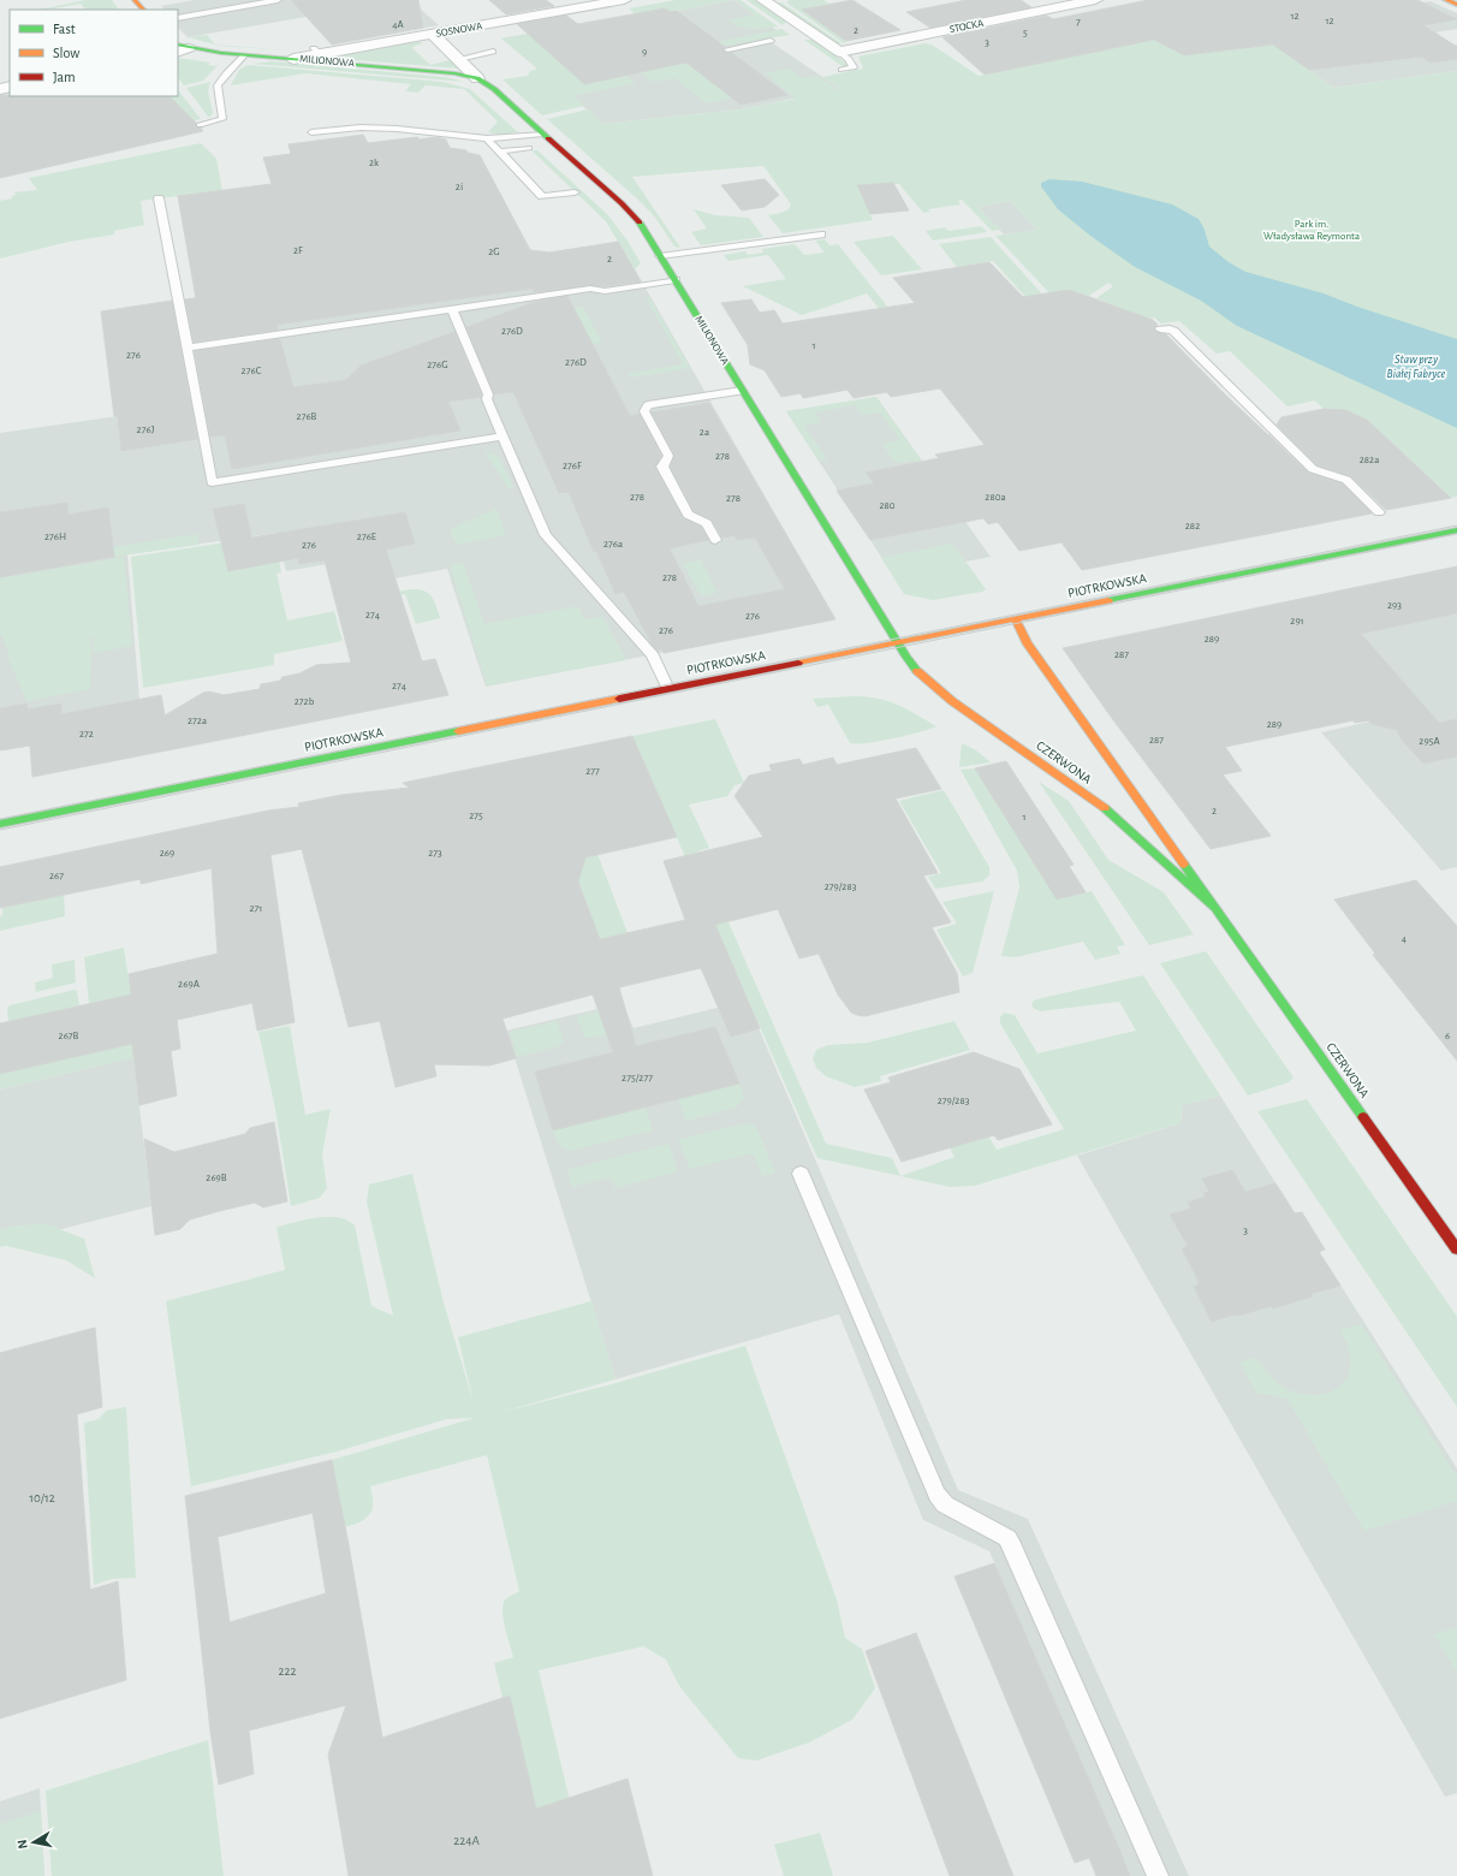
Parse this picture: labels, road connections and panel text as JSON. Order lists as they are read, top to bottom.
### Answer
{
  "streets": {
    "street": [
      "STOCKA",
      "SOSNOWA",
      "MILIONOWA",
      "PIOTRKOWSKA",
      "CZERWONA"
    ]
  },
  "crossings": [
    ["SOSNOWA", "MILIONOWA"],
    ["MILIONOWA", "PIOTRKOWSKA"],
    ["MILIONOWA", "CZERWONA"],
    ["PIOTRKOWSKA", "CZERWONA"]
  ],
  "water": ["Staw przy Białej Fabryce"],
  "parks": ["Park im. Władysława Reymonta"],
  "house_numbers": [
    "12",
    "12",
    "7",
    "4A",
    "2",
    "5",
    "3",
    "9",
    "2k",
    "2i",
    "2F",
    "2G",
    "2",
    "276D",
    "1",
    "276",
    "276D",
    "276G",
    "276C",
    "276B",
    "276J",
    "2a",
    "278",
    "282a",
    "276F",
    "278",
    "280a",
    "278",
    "280",
    "282",
    "276H",
    "276E",
    "276a",
    "276",
    "278",
    "293",
    "274",
    "276",
    "291",
    "276",
    "289",
    "287",
    "274",
    "272b",
    "272a",
    "289",
    "272",
    "287",
    "295A",
    "277",
    "2",
    "275",
    "1",
    "269",
    "273",
    "267",
    "279/283",
    "271",
    "4",
    "269A",
    "267B",
    "6",
    "275/277",
    "279/283",
    "269B",
    "3",
    "10/12",
    "222",
    "224A"
  ],
  "legend": ["Fast", "Slow", "Jam"],
  "north": "left"
}
